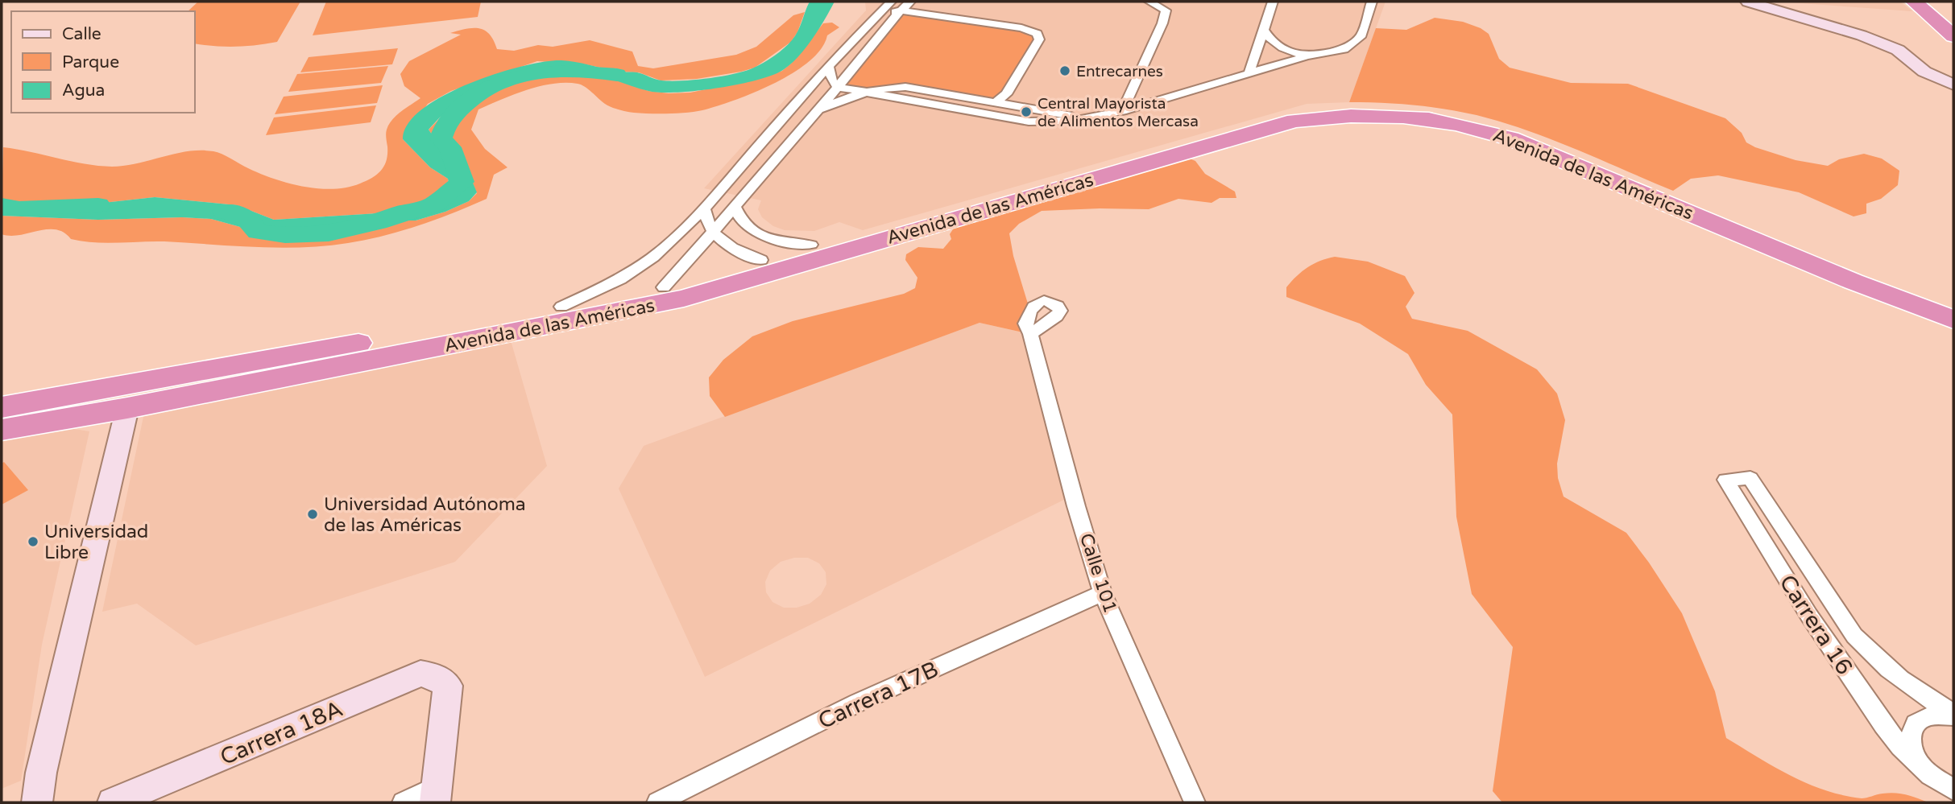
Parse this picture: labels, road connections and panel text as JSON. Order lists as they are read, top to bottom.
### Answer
{
  "streets": {
    "highway": ["Avenida de las Américas"],
    "street": [
      "Calle 101",
      "Carrera 16",
      "Carrera 17B",
      "Carrera 18A"
    ]
  },
  "crossings": [
    ["Calle 101", "Carrera 17B"]
  ],
  "places": [
    "Entrecarnes",
    "Central Mayorista de Alimentos Mercasa",
    "Universidad Autónoma de las Américas",
    "Universidad Libre"
  ],
  "legend": ["Calle", "Parque", "Agua"]
}
